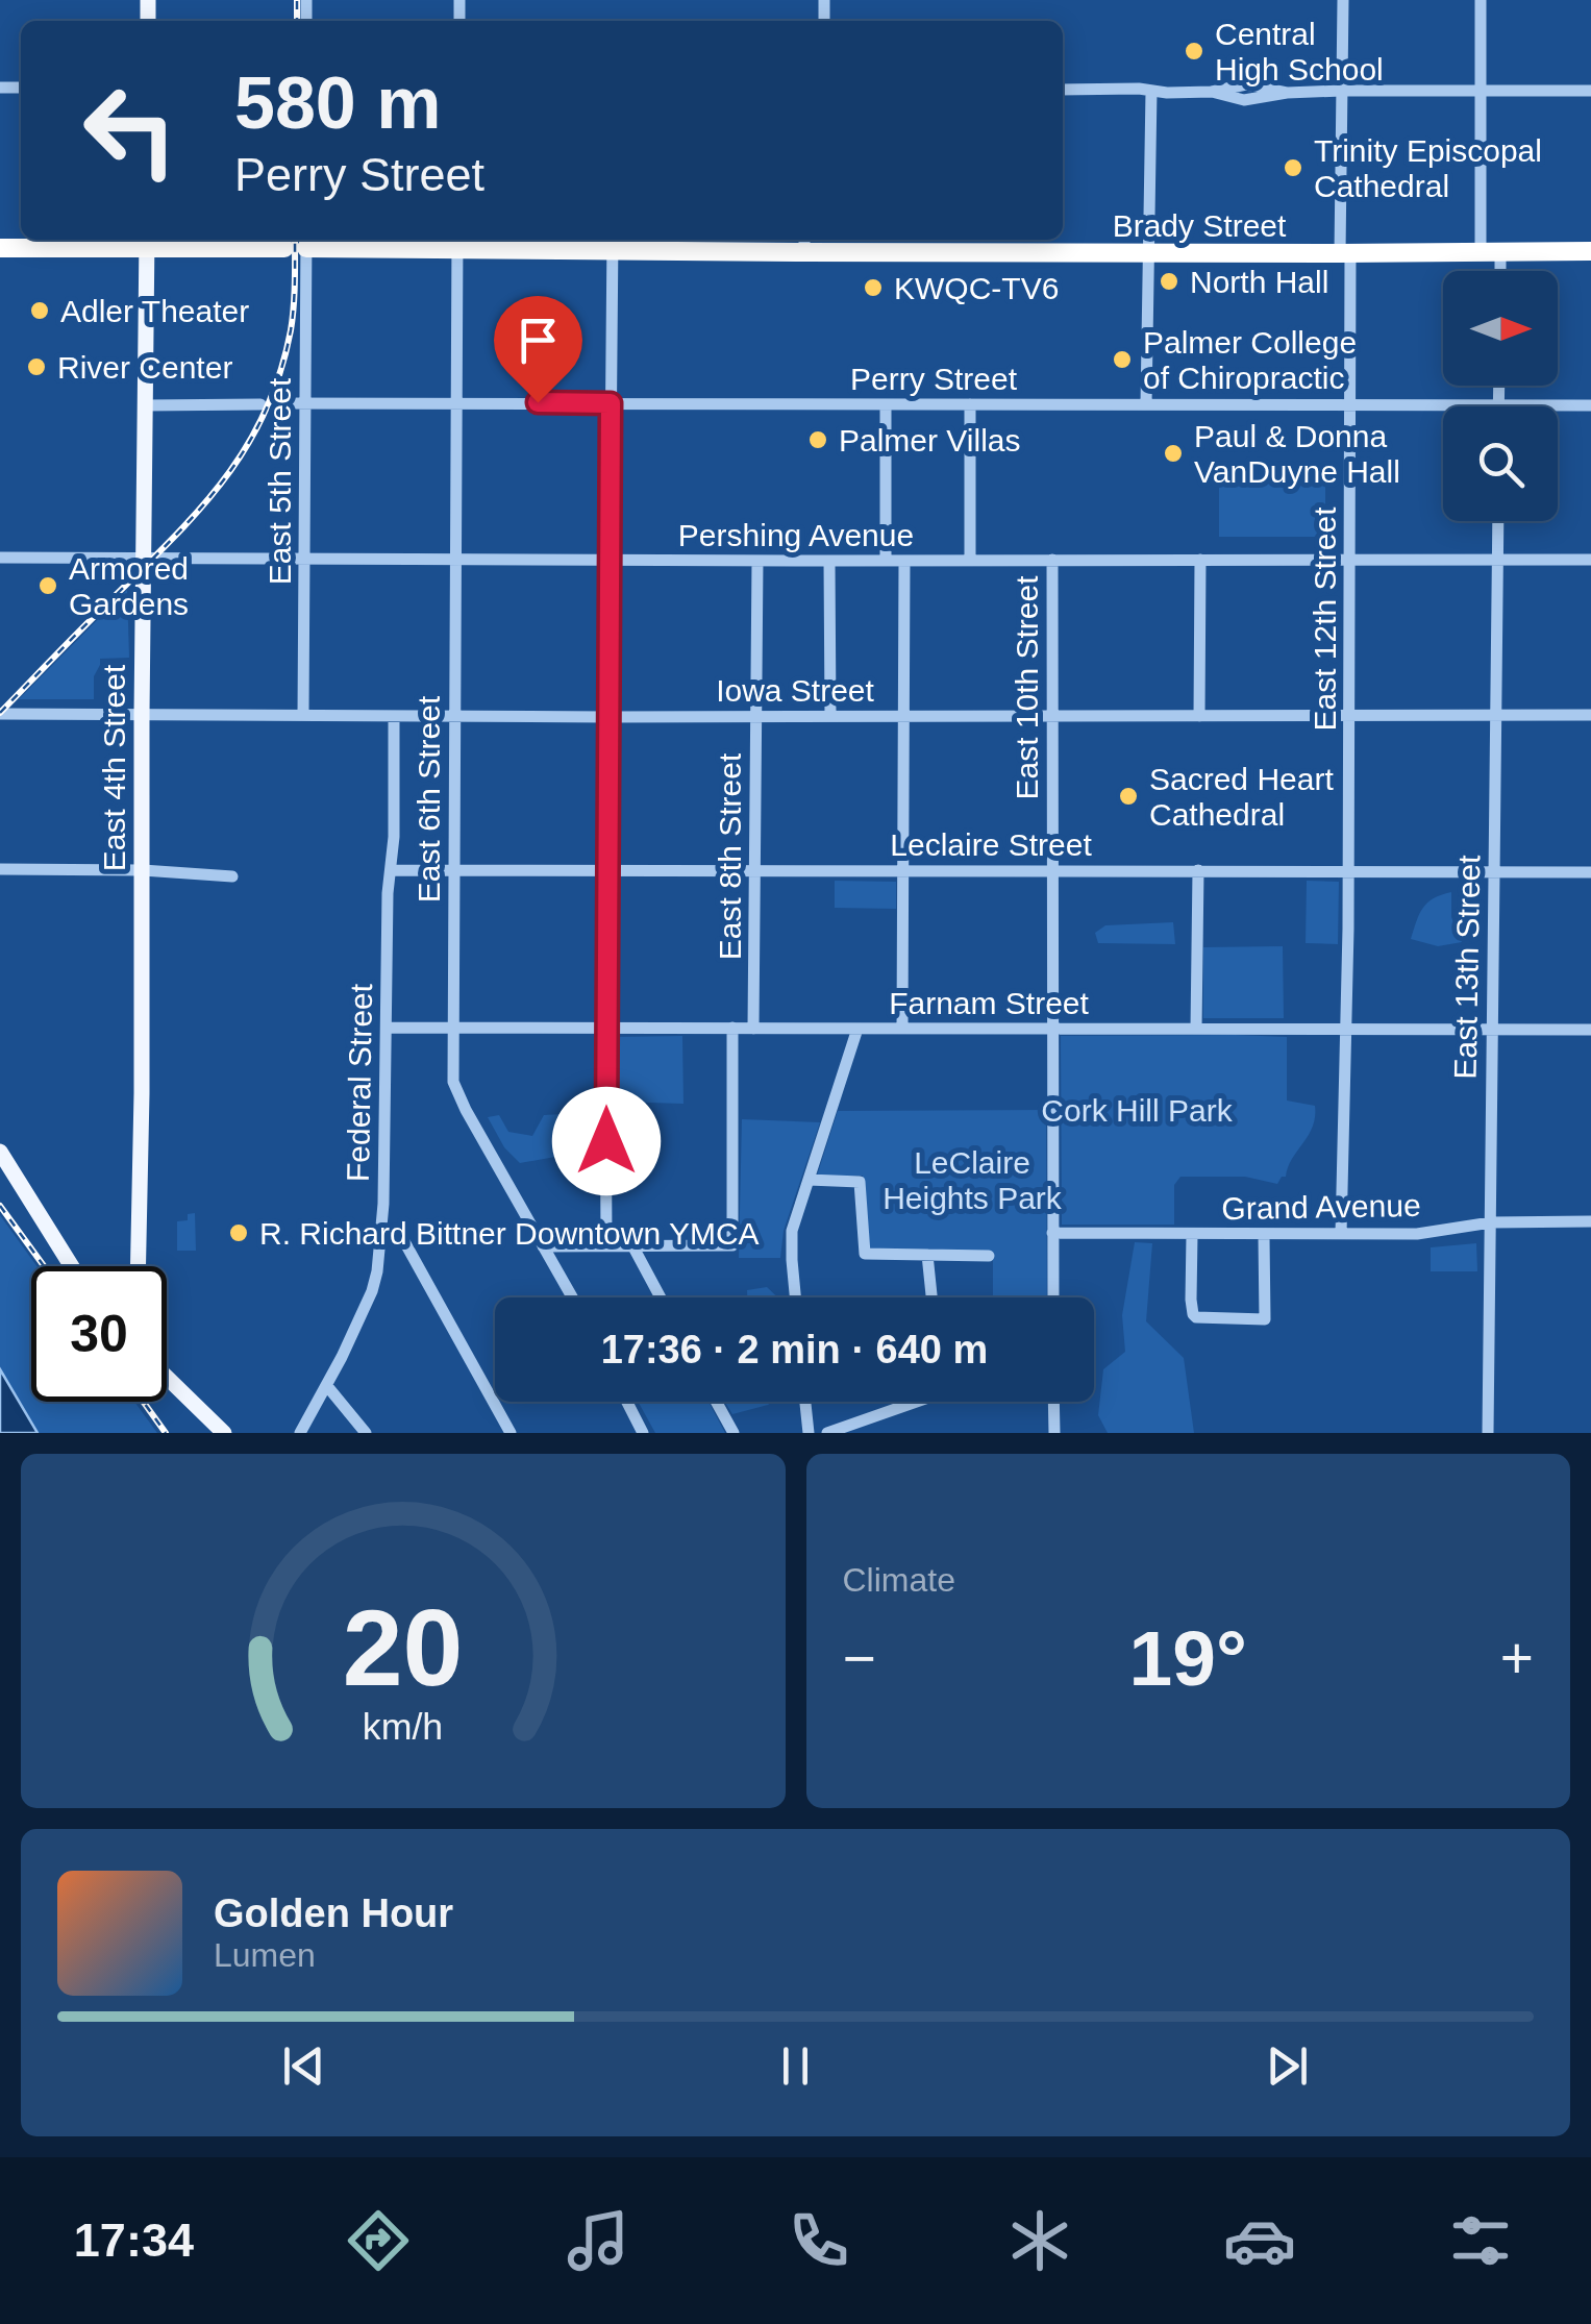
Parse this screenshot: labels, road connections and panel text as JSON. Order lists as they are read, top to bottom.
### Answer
{
  "streets": {
    "highway": ["Brady Street"],
    "main road": ["East 4th Street"],
    "street": [
      "Perry Street",
      "East 5th Street",
      "Pershing Avenue",
      "East 12th Street",
      "East 10th Street",
      "Iowa Street",
      "East 6th Street",
      "Leclaire Street",
      "East 8th Street",
      "East 13th Street",
      "Farnam Street",
      "Federal Street",
      "Grand Avenue"
    ]
  },
  "crossings": [
    ["Brady Street", "East 5th Street"],
    ["Brady Street", "East 12th Street"],
    ["Brady Street", "East 6th Street"],
    ["Perry Street", "East 5th Street"],
    ["Perry Street", "East 12th Street"],
    ["Perry Street", "East 10th Street"],
    ["Perry Street", "East 6th Street"],
    ["East 5th Street", "Pershing Avenue"],
    ["East 5th Street", "Iowa Street"],
    ["Pershing Avenue", "East 12th Street"],
    ["Pershing Avenue", "East 10th Street"],
    ["Pershing Avenue", "East 4th Street"],
    ["Pershing Avenue", "East 6th Street"],
    ["Pershing Avenue", "East 8th Street"],
    ["Pershing Avenue", "East 13th Street"],
    ["East 12th Street", "Iowa Street"],
    ["East 12th Street", "Leclaire Street"],
    ["East 12th Street", "Farnam Street"],
    ["East 12th Street", "Grand Avenue"],
    ["East 10th Street", "Iowa Street"],
    ["East 10th Street", "Leclaire Street"],
    ["East 10th Street", "Farnam Street"],
    ["East 10th Street", "Grand Avenue"],
    ["Iowa Street", "East 4th Street"],
    ["Iowa Street", "East 6th Street"],
    ["Iowa Street", "East 8th Street"],
    ["Iowa Street", "East 13th Street"],
    ["Iowa Street", "Federal Street"],
    ["East 6th Street", "Leclaire Street"],
    ["East 6th Street", "Farnam Street"],
    ["Leclaire Street", "East 8th Street"],
    ["Leclaire Street", "East 13th Street"],
    ["Leclaire Street", "Federal Street"],
    ["East 8th Street", "Farnam Street"],
    ["East 13th Street", "Farnam Street"],
    ["East 13th Street", "Grand Avenue"],
    ["Farnam Street", "Federal Street"]
  ],
  "parks": ["Cork Hill Park", "LeClaire Heights Park"],
  "places": [
    "Central High School",
    "Trinity Episcopal Cathedral",
    "North Hall",
    "KWQC-TV6",
    "Adler Theater",
    "Palmer College of Chiropractic",
    "River Center",
    "Palmer Villas",
    "Paul & Donna VanDuyne Hall",
    "Armored Gardens",
    "Sacred Heart Cathedral",
    "R. Richard Bittner Downtown YMCA"
  ],
  "north": "right",
  "page": {
    "turn": ["580 m", "Perry Street"],
    "limit": "30",
    "trip": "17:36 · 2 min · 640 m",
    "tile": "Climate",
    "heat": ["−", "19°", "+"],
    "song": ["Golden Hour", "Lumen"],
    "tabs": "17:34",
    "gauge": ["20", "km/h"]
  }
}
